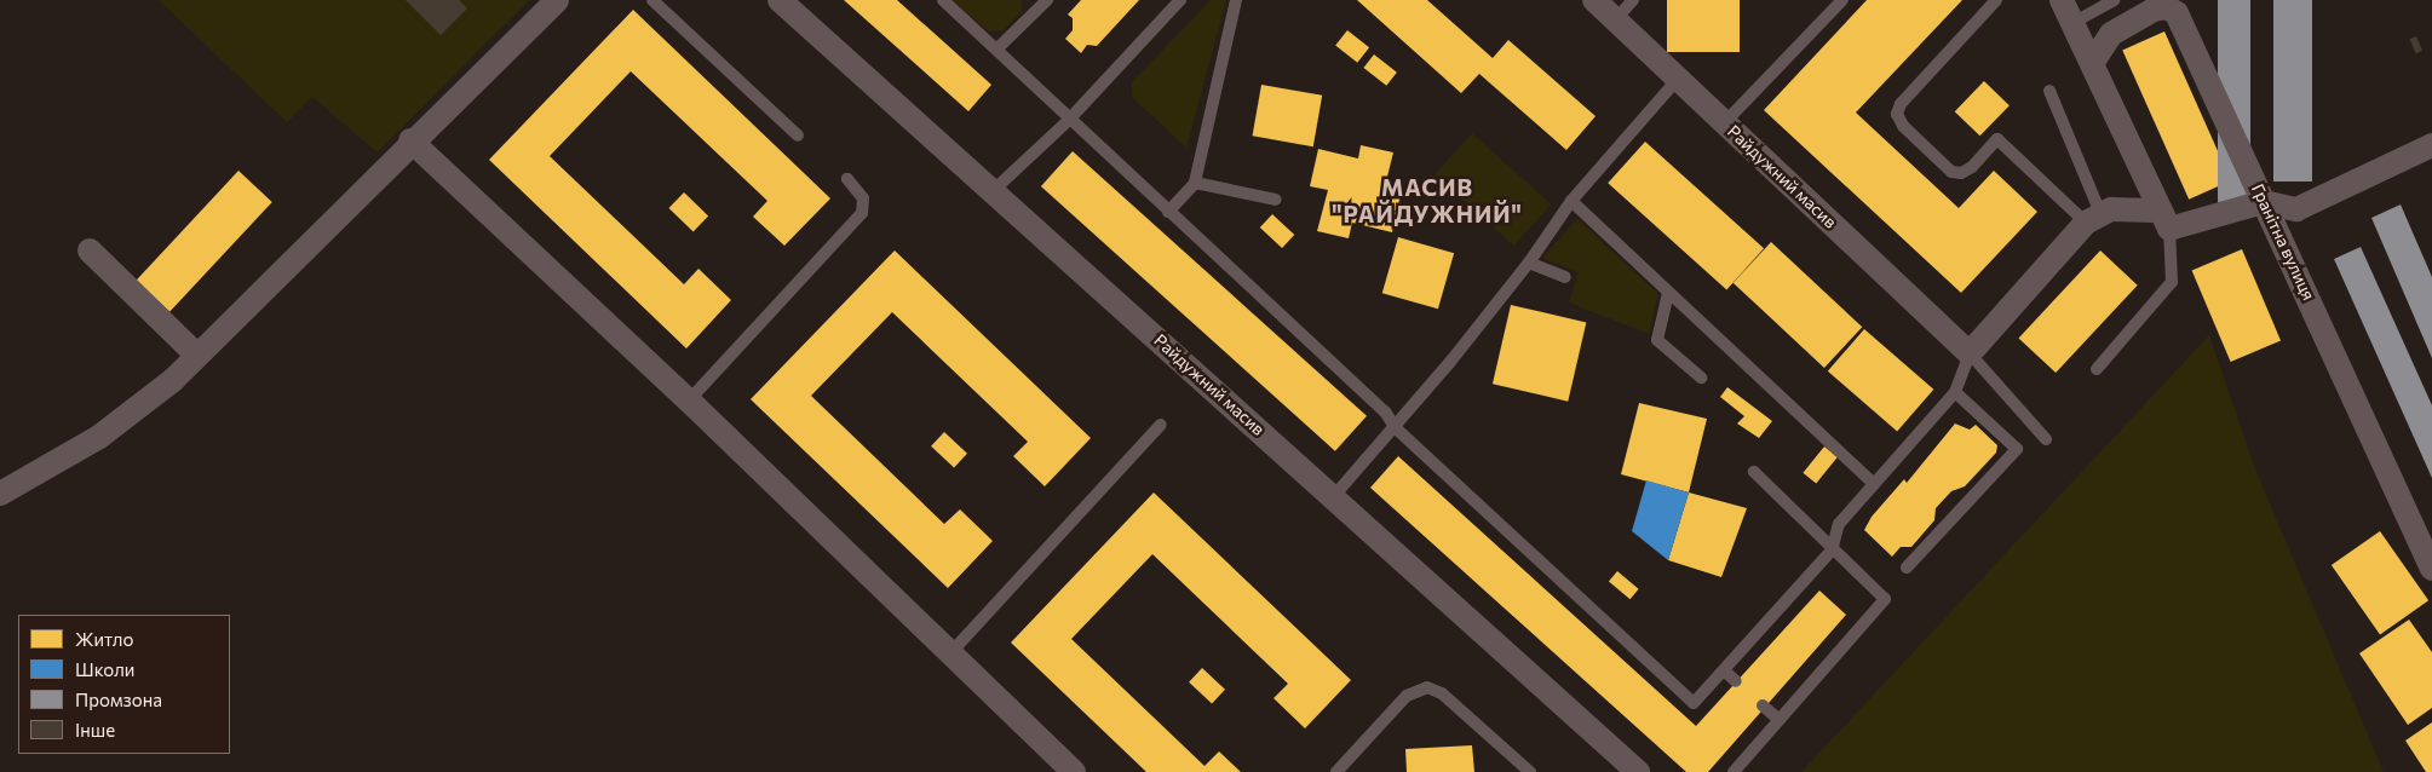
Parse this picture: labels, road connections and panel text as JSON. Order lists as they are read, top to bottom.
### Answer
{
  "streets": {
    "street": ["Райдужний масив", "Гранітна вулиця"]
  },
  "districts": ["МАСИВ \"РАЙДУЖНИЙ\""],
  "legend": [
    "Житло",
    "Школи",
    "Промзона",
    "Інше"
  ]
}
